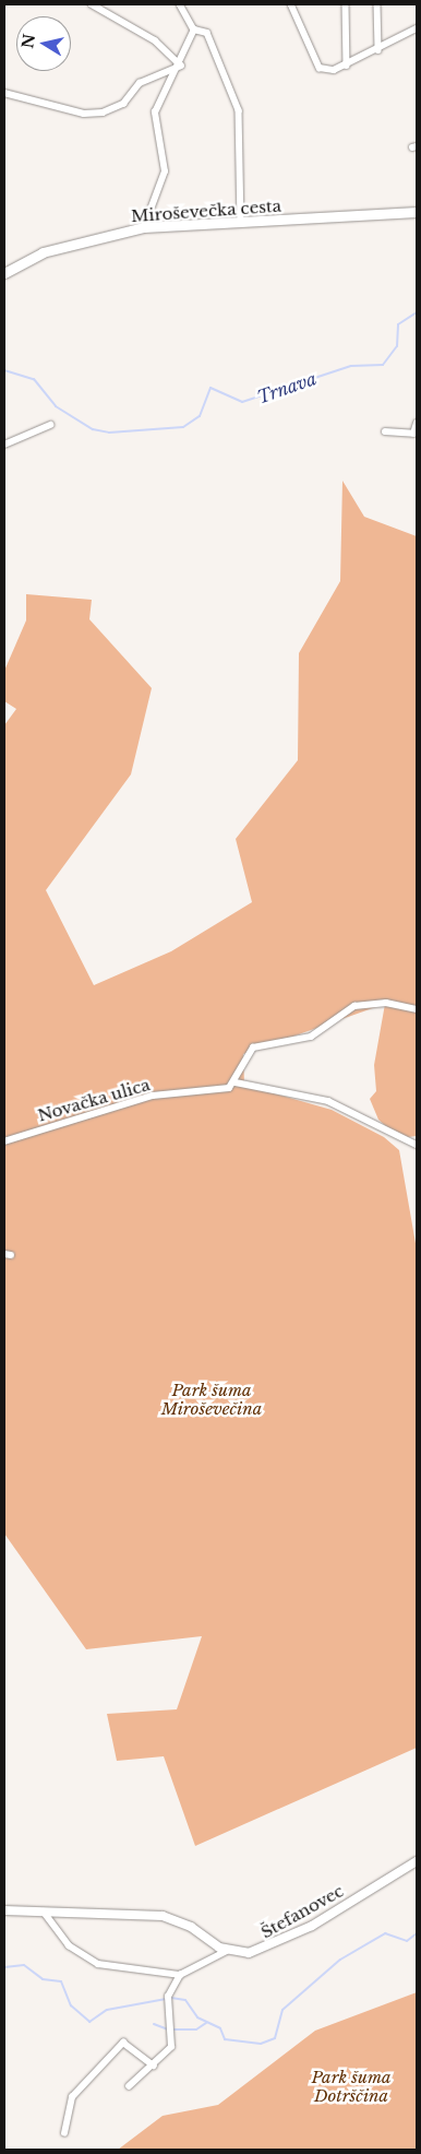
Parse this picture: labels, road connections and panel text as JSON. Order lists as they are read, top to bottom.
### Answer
{
  "streets": {
    "main road": ["Miroševečka cesta"],
    "street": ["Novačka ulica", "Štefanovec"]
  },
  "water": ["Trnava"],
  "parks": ["Park šuma Miroševečina", "Park šuma Dotrščina"],
  "north": "left"
}
